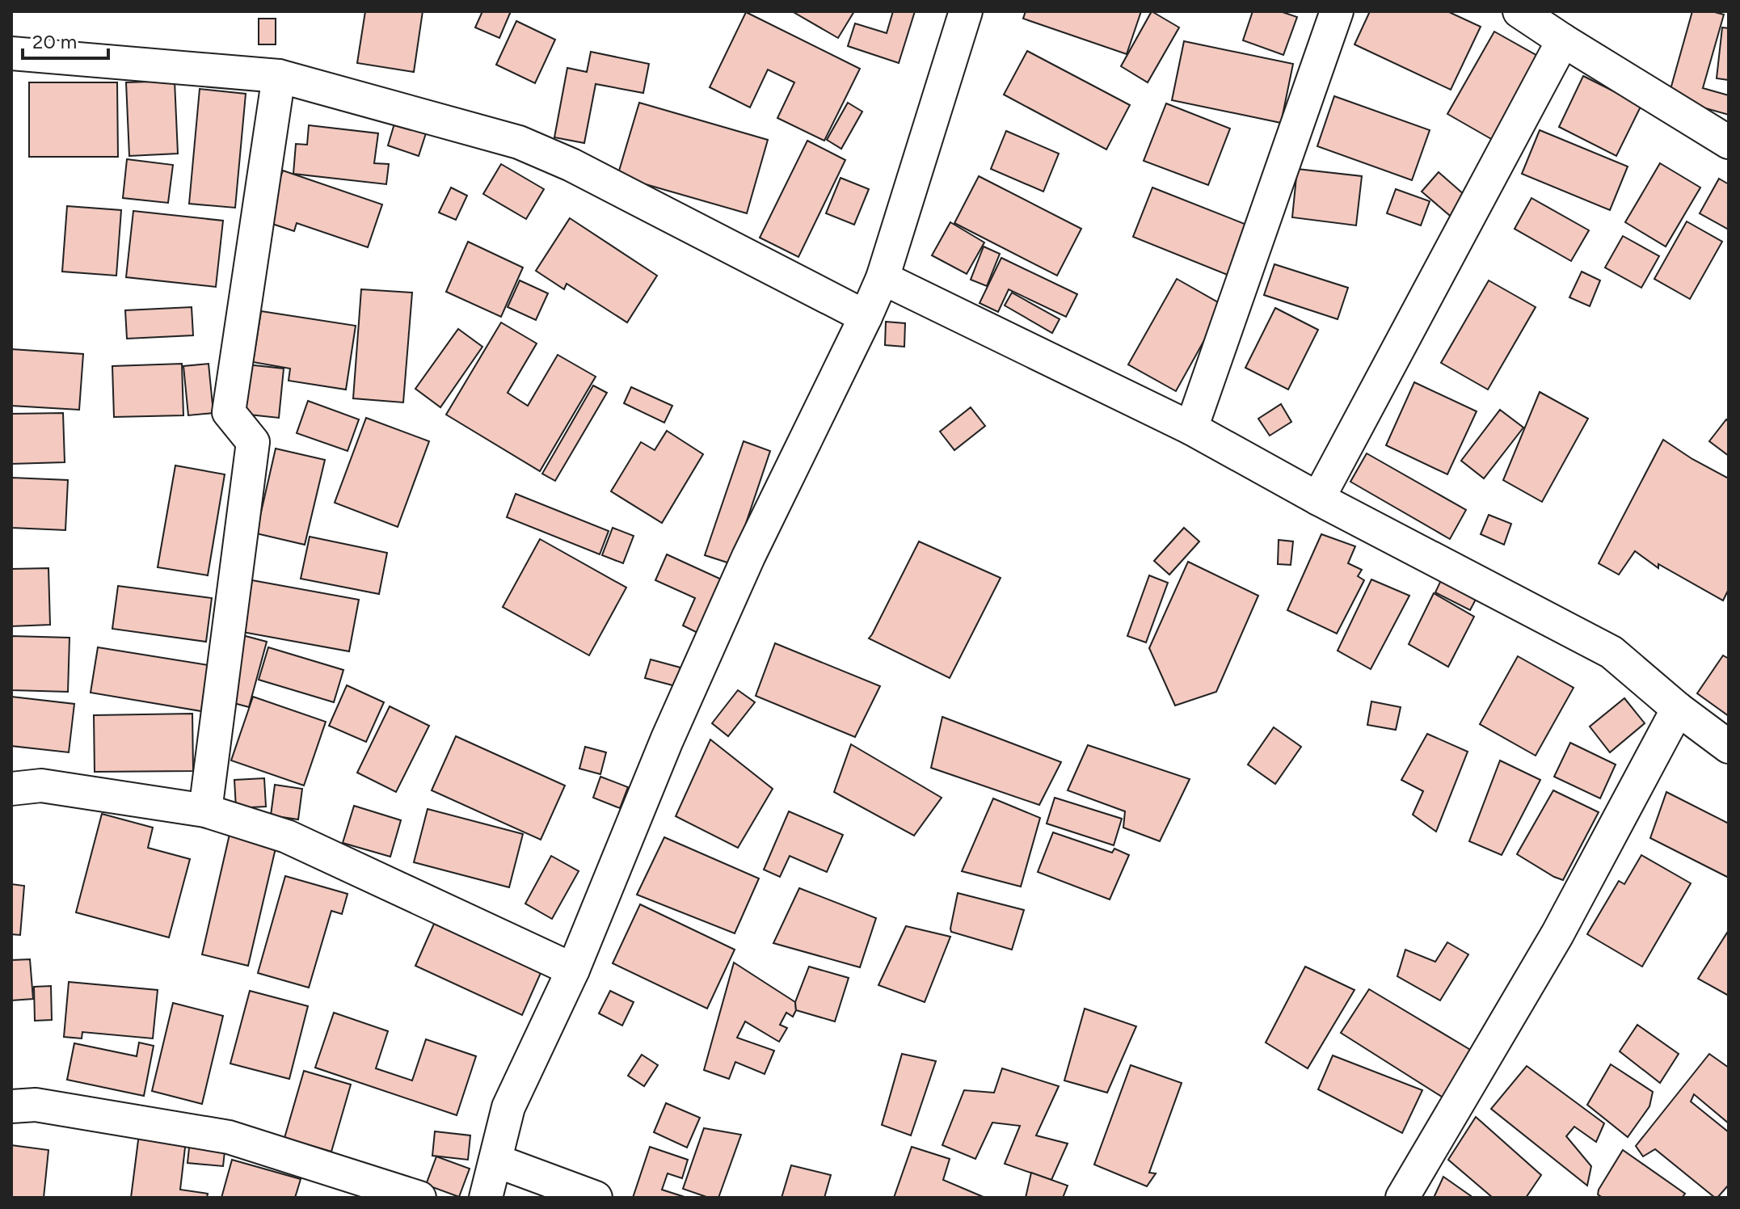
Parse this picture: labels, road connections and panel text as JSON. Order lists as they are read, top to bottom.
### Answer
{
  "scale_bar": "20 m"
}
